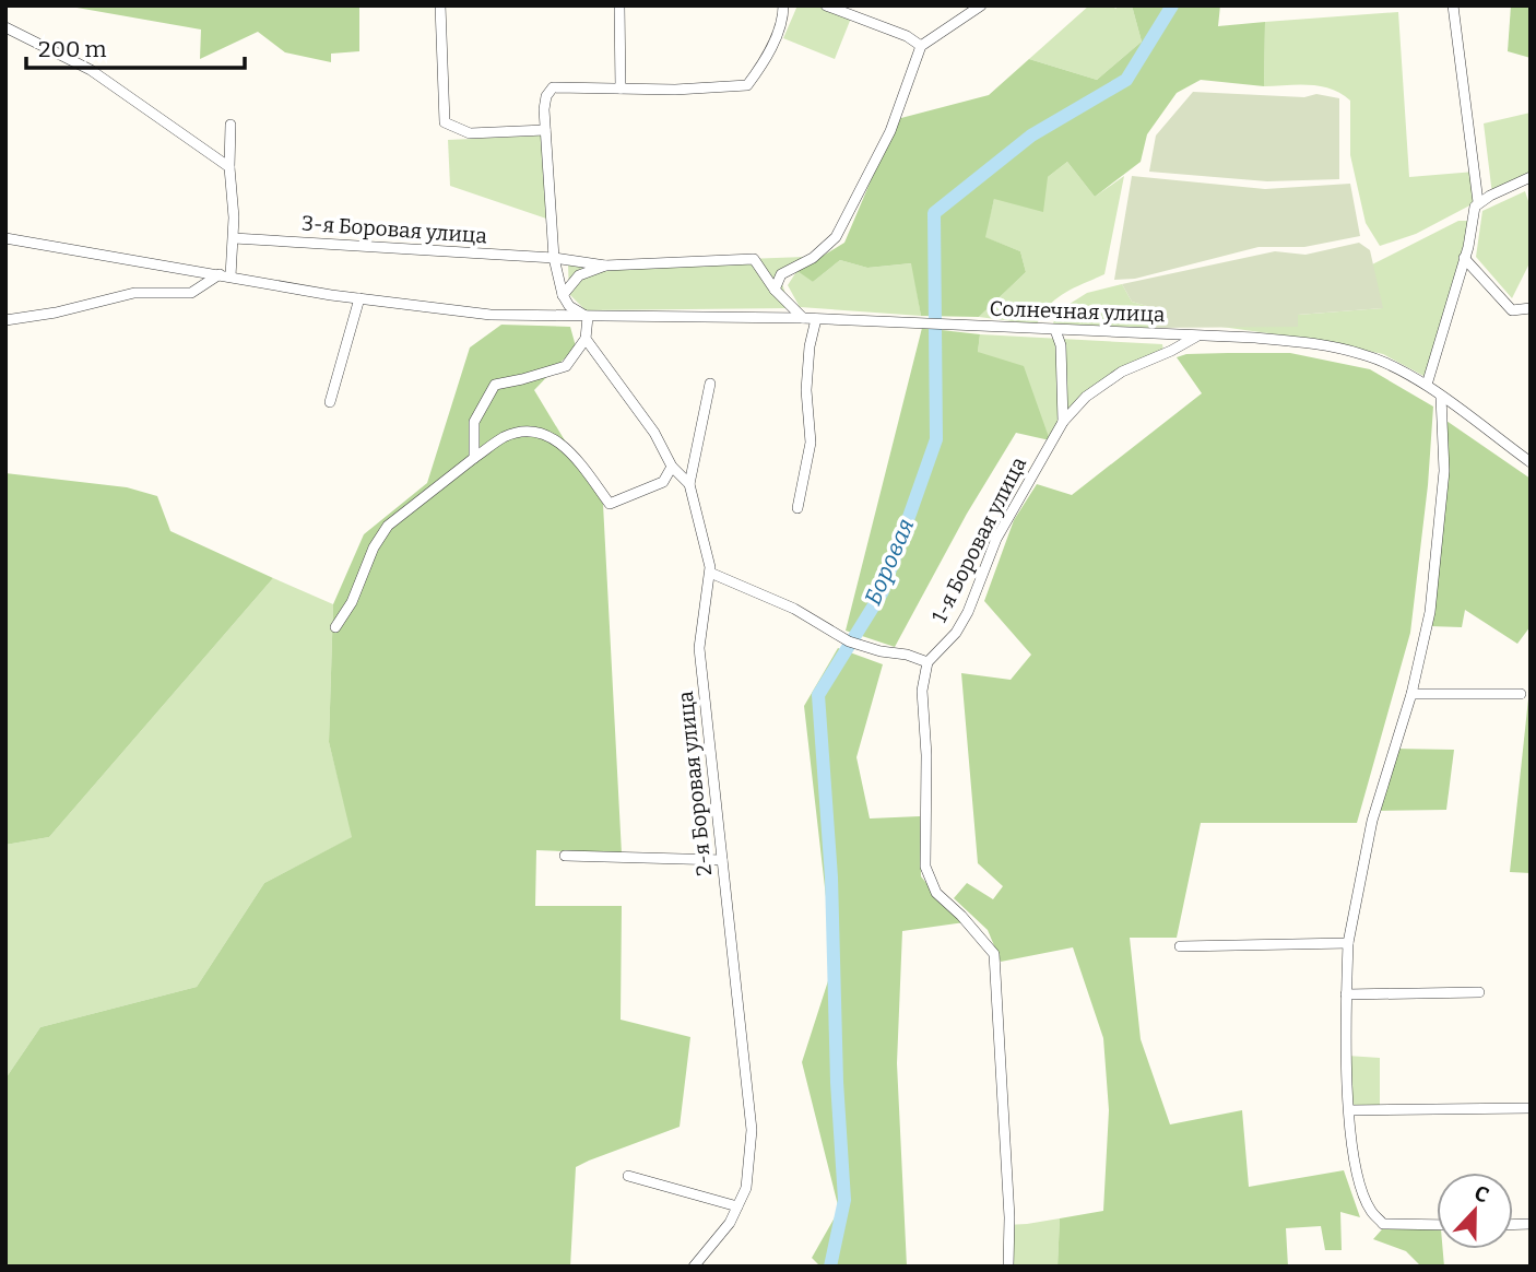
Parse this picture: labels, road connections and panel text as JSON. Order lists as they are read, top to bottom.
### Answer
{
  "streets": {
    "street": [
      "3-я Боровая улица",
      "Солнечная улица",
      "1-я Боровая улица",
      "2-я Боровая улица"
    ]
  },
  "crossings": [
    ["Солнечная улица", "1-я Боровая улица"]
  ],
  "water": ["Боровая"],
  "scale_bar": "200 m",
  "north": "top"
}
